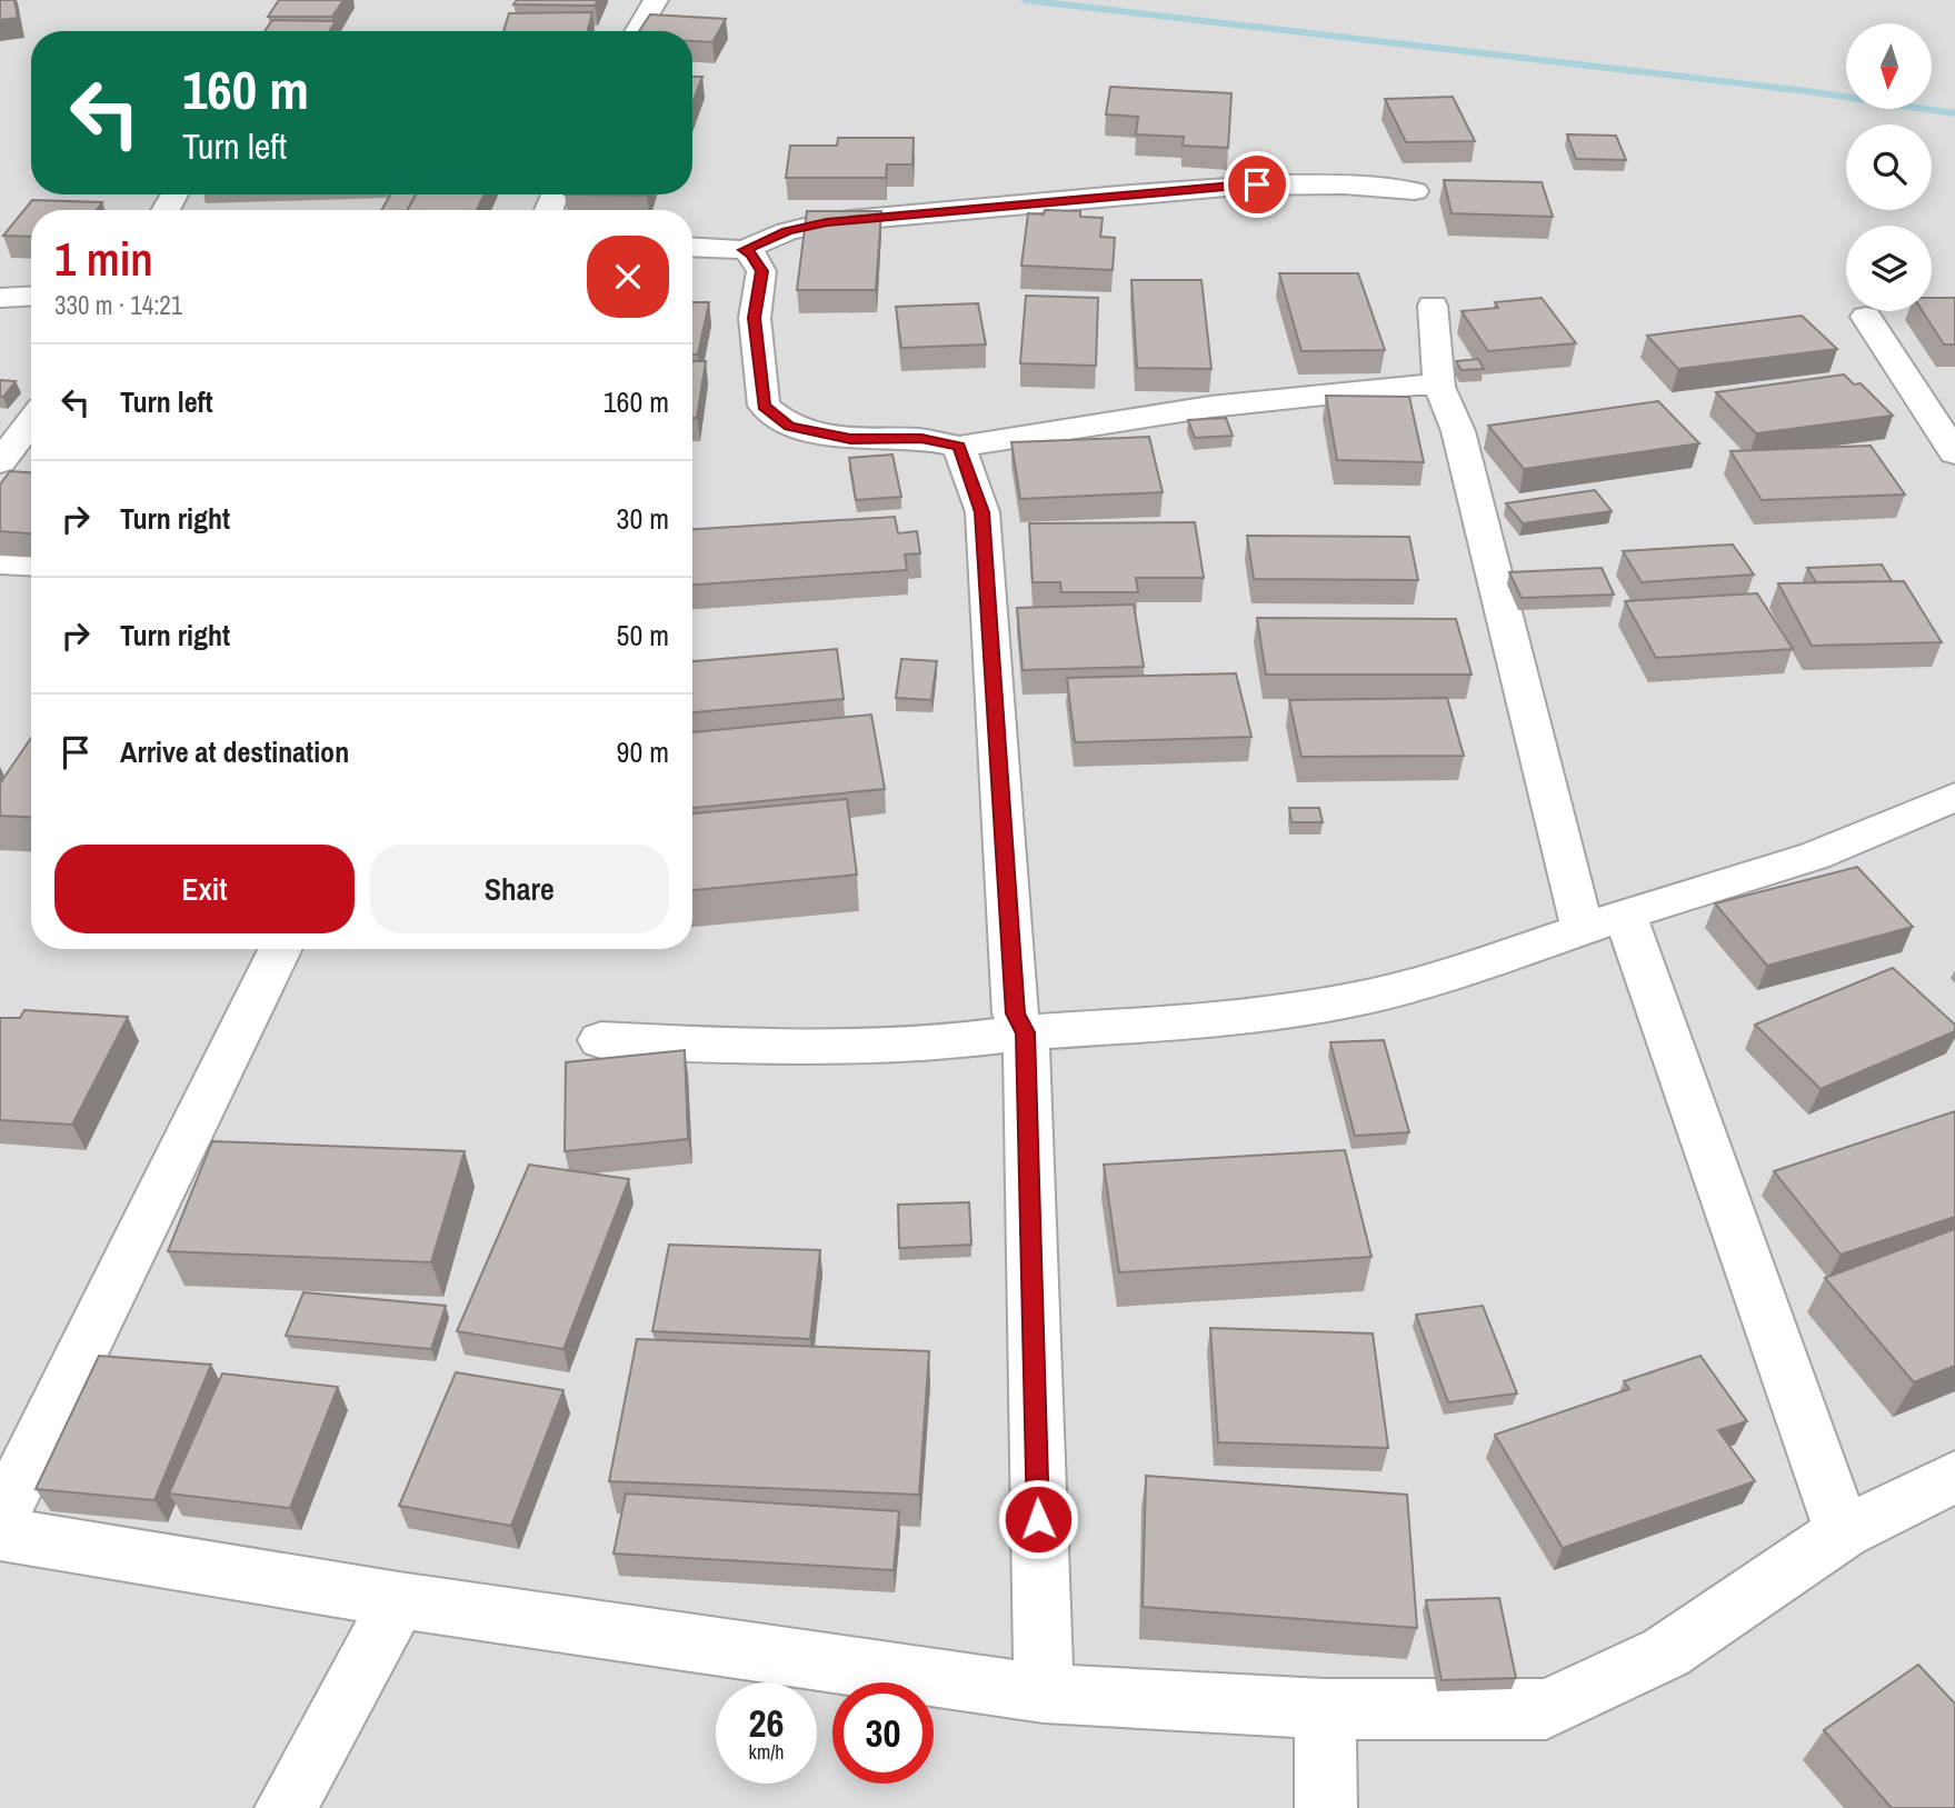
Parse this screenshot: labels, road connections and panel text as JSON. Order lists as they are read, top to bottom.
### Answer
{
  "north": "bottom",
  "page": {
    "turn": ["160 m", "Turn left"],
    "heading": ["1 min", "330 m · 14:21"],
    "list": [
      {
        "name": "Turn left",
        "value": "160 m"
      },
      {
        "name": "Turn right",
        "value": "30 m"
      },
      {
        "name": "Turn right",
        "value": "50 m"
      },
      {
        "name": "Arrive at destination",
        "value": "90 m"
      }
    ],
    "buttons": ["Exit", "Share"],
    "speed": "26 km/h",
    "limit": "30"
  }
}
